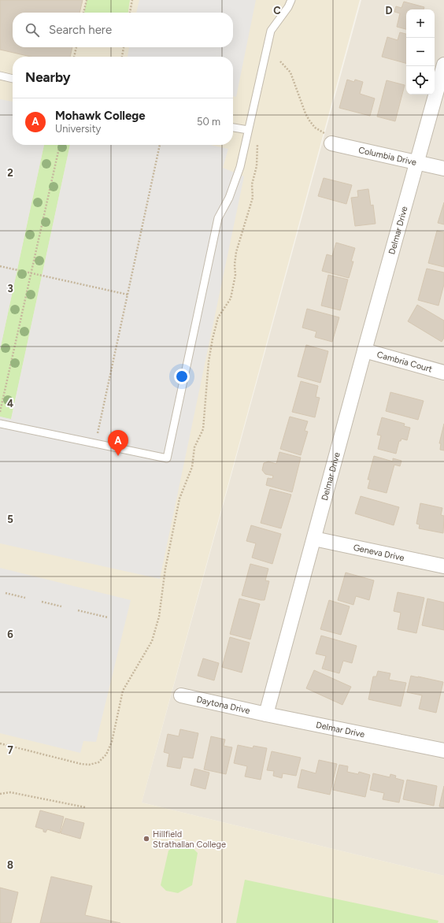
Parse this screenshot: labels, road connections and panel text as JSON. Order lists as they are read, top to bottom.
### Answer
{
  "streets": {
    "street": [
      "Columbia Drive",
      "Delmar Drive",
      "Cambria Court",
      "Geneva Drive",
      "Daytona Drive"
    ]
  },
  "crossings": [
    ["Columbia Drive", "Delmar Drive"],
    ["Delmar Drive", "Cambria Court"],
    ["Delmar Drive", "Geneva Drive"],
    ["Delmar Drive", "Daytona Drive"]
  ],
  "places": ["Hillfield Strathallan College"],
  "page": {
    "map_buttons": ["+", "−"],
    "search": "Search here",
    "heading": "Nearby",
    "list": [
      {
        "mark": "A",
        "name": "Mohawk College",
        "note": "University",
        "value": "50 m"
      }
    ],
    "pins": "A"
  },
  "grid": {
    "columns": ["C", "D"],
    "rows": [
      "2",
      "3",
      "4",
      "5",
      "6",
      "7",
      "8"
    ]
  }
}
